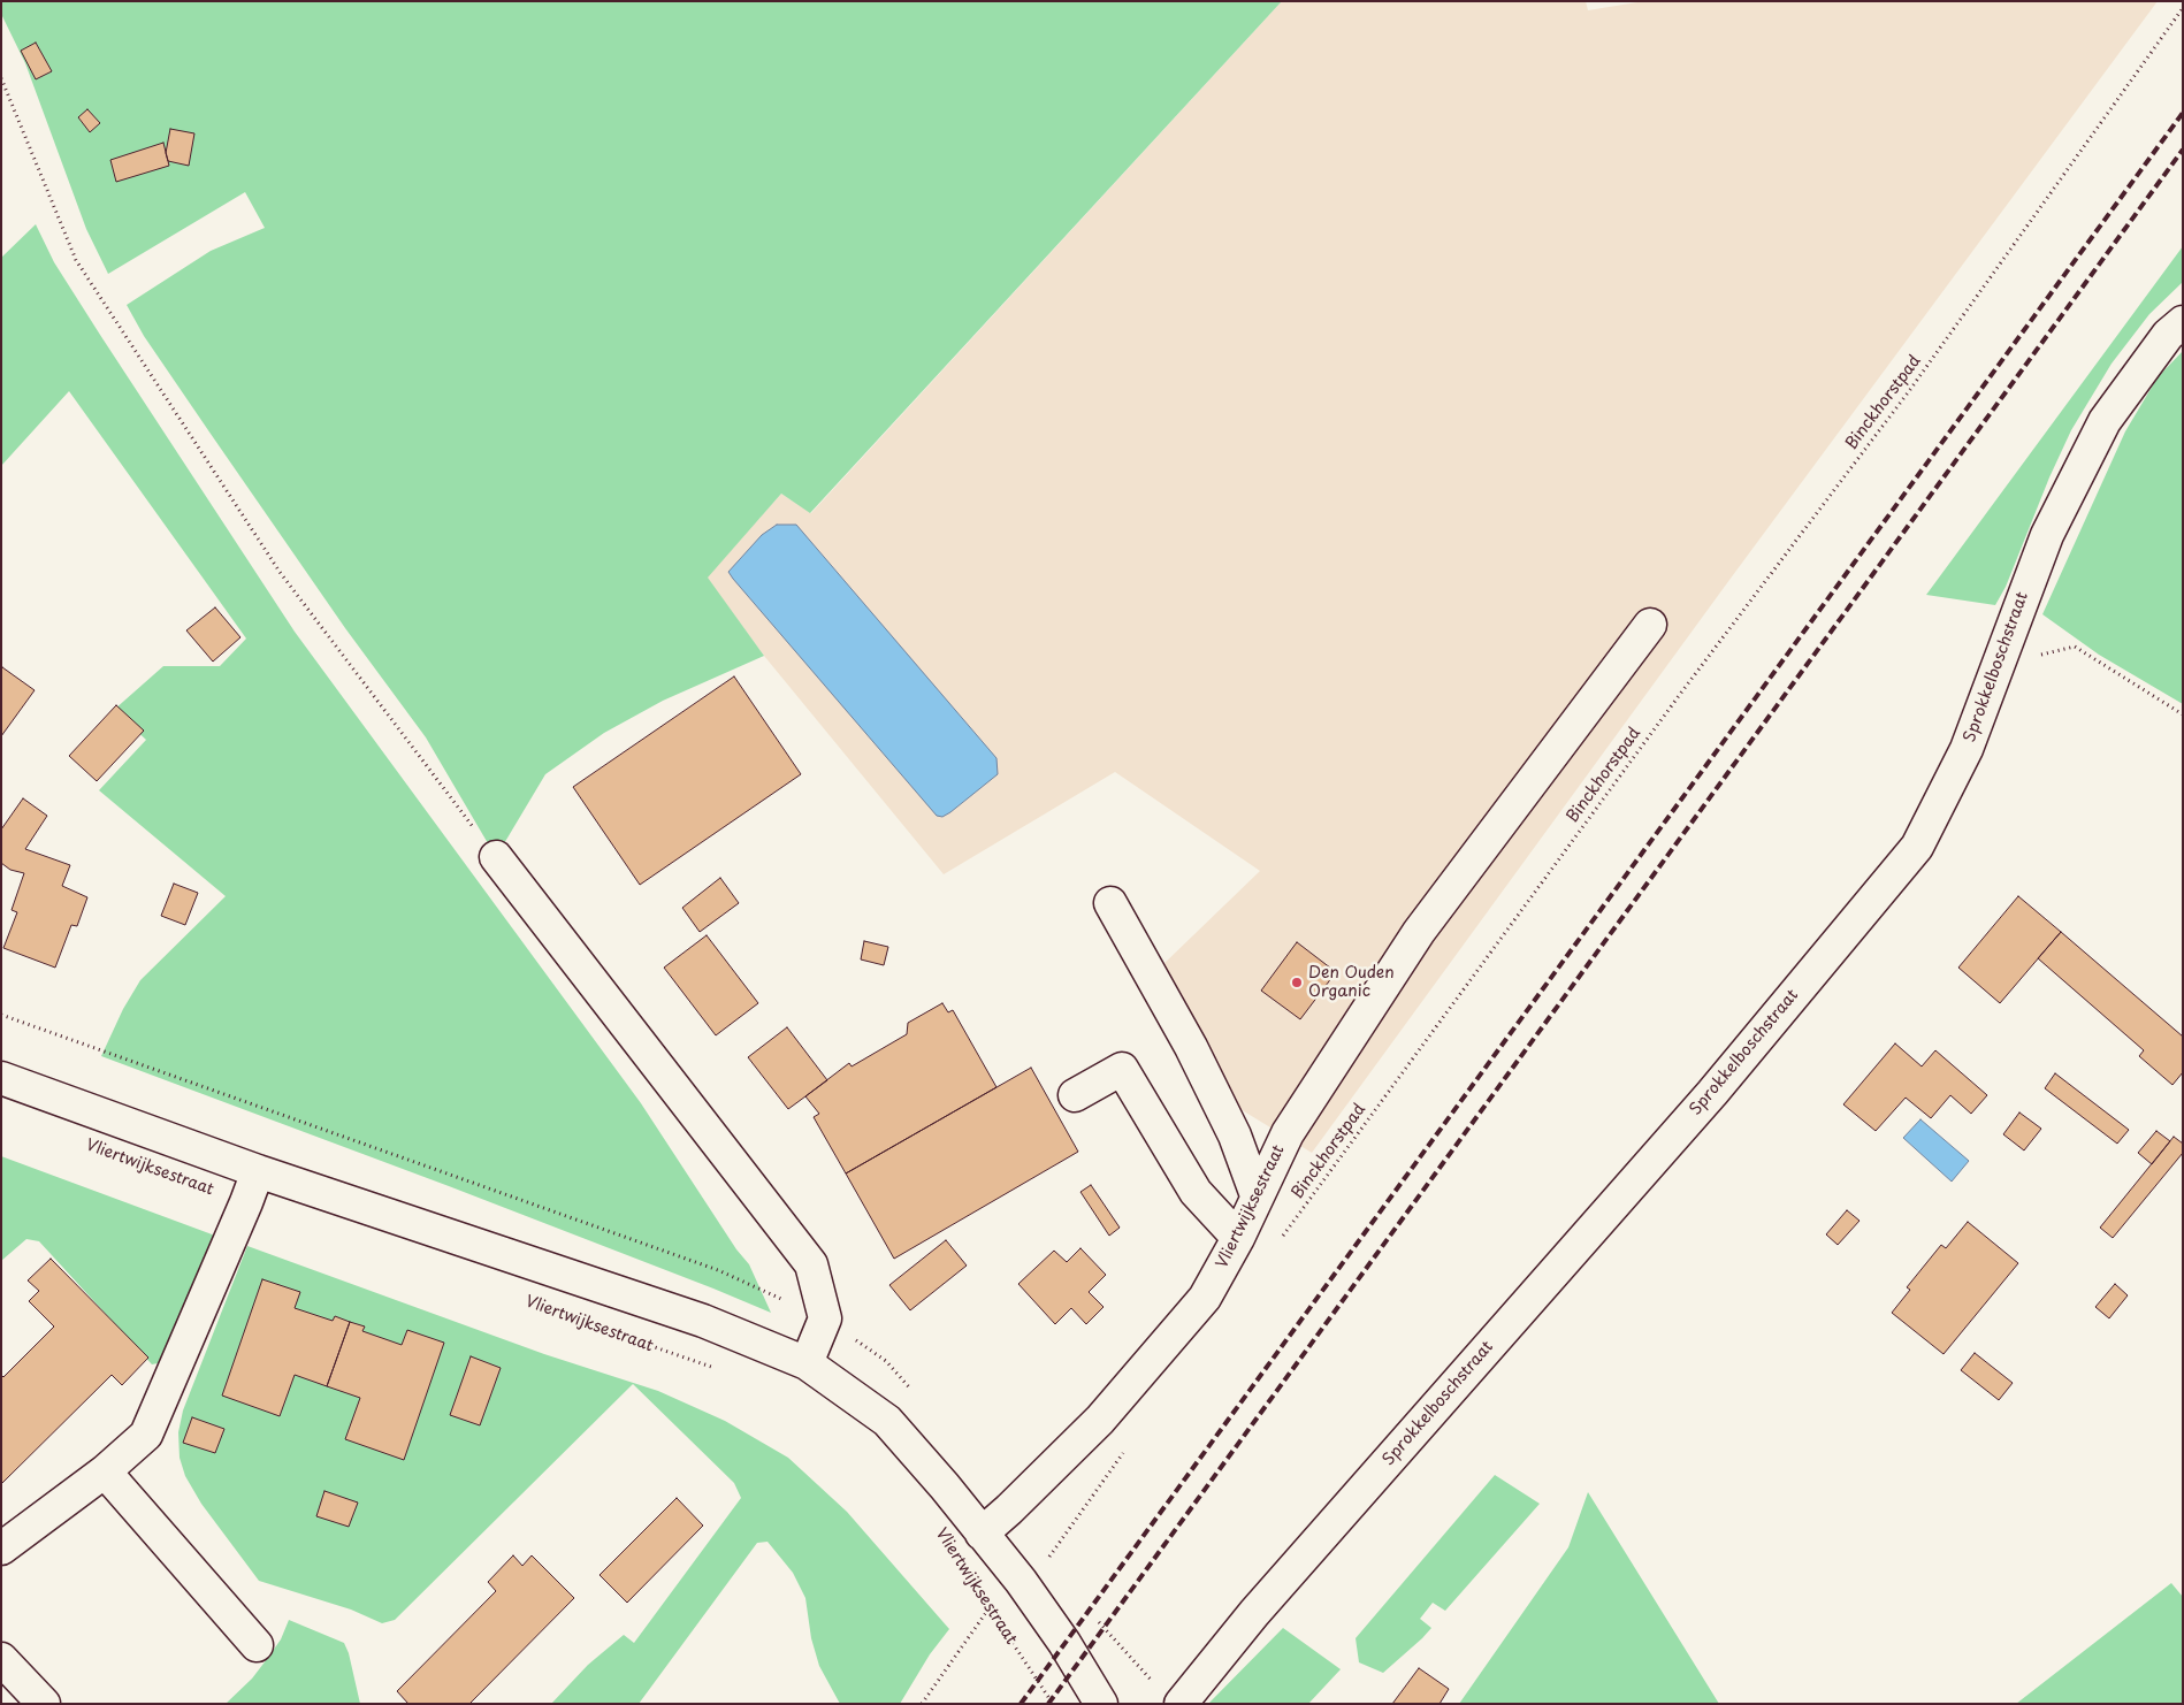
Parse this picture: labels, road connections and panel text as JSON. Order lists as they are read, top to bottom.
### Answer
{
  "streets": {
    "street": ["Sprokkelboschstraat", "Vliertwijksestraat"],
    "path": ["Binckhorstpad"]
  },
  "places": ["Den Ouden Organic"]
}
